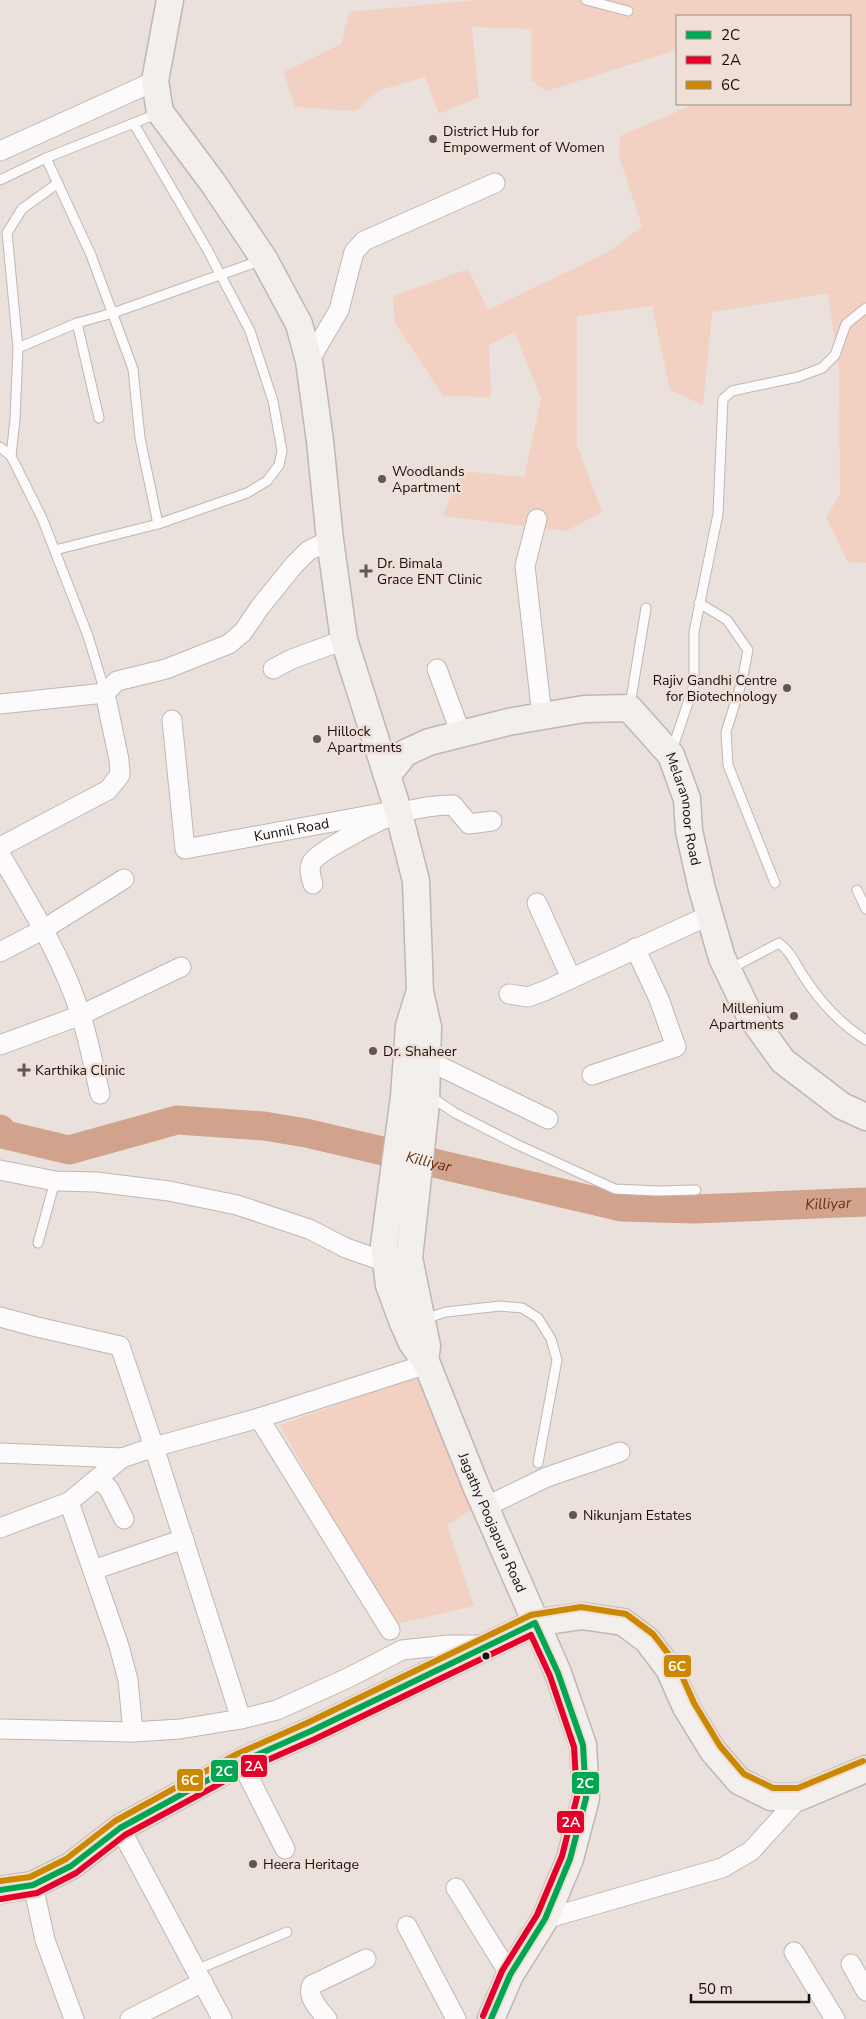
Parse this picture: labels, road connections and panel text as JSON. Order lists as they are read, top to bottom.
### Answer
{
  "streets": {
    "main road": ["Melarannoor Road", "Jagathy Poojapura Road"],
    "street": ["Kunnil Road"]
  },
  "water": ["Killiyar"],
  "places": {
    "other": [
      "District Hub for Empowerment of Women",
      "Woodlands Apartment",
      "Rajiv Gandhi Centre for Biotechnology",
      "Hillock Apartments",
      "Millenium Apartments",
      "Dr. Shaheer",
      "Nikunjam Estates",
      "Heera Heritage"
    ],
    "health": ["Dr. Bimala Grace ENT Clinic", "Karthika Clinic"]
  },
  "lines": ["transit line 6C", "transit line 2C", "transit line 2A"],
  "legend": ["2C", "2A", "6C"],
  "scale_bar": "50 m"
}
